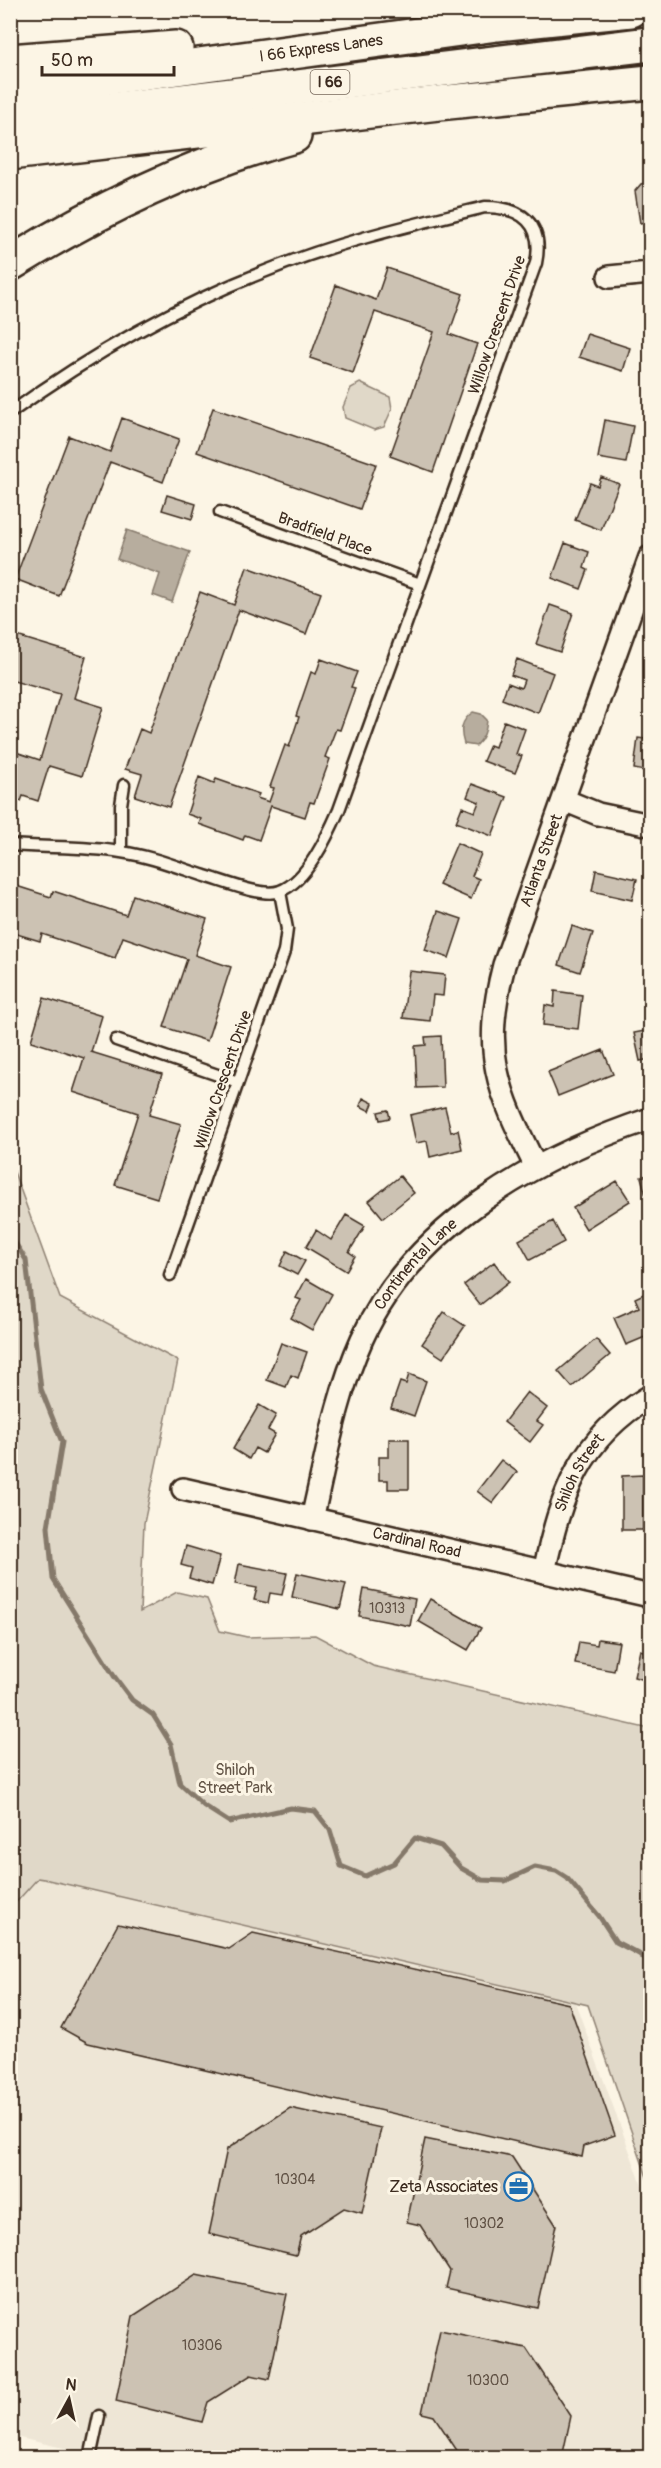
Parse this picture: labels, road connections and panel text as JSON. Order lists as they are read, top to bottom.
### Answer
{
  "streets": {
    "highway": ["I 66 Express Lanes", "I 66"],
    "street": [
      "Atlanta Street",
      "Continental Lane",
      "Shiloh Street",
      "Cardinal Road"
    ],
    "lane": ["Willow Crescent Drive", "Bradfield Place"]
  },
  "crossings": [
    ["Willow Crescent Drive", "Bradfield Place"],
    ["Atlanta Street", "Continental Lane"],
    ["Continental Lane", "Cardinal Road"],
    ["Shiloh Street", "Cardinal Road"]
  ],
  "parks": ["Shiloh Street Park"],
  "places": {
    "office": ["Zeta Associates"]
  },
  "house_numbers": [
    "10313",
    "10304",
    "10302",
    "10306",
    "10300"
  ],
  "scale_bar": "50 m",
  "north": "top"
}
